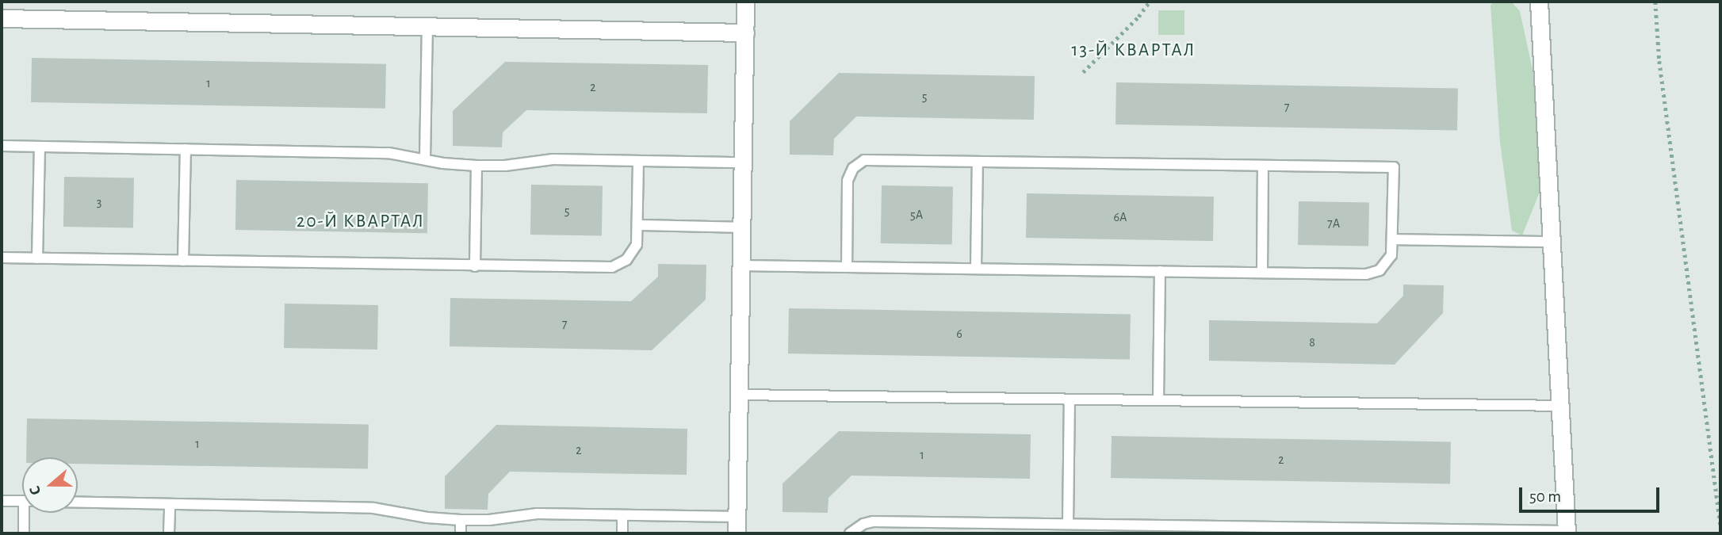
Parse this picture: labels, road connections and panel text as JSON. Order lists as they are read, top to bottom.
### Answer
{
  "districts": ["13-Й КВАРТАЛ", "20-Й КВАРТАЛ"],
  "house_numbers": [
    "1",
    "2",
    "5",
    "7",
    "3",
    "5",
    "5А",
    "6А",
    "7А",
    "7",
    "6",
    "8",
    "1",
    "2",
    "1",
    "2"
  ],
  "scale_bar": "50 m",
  "north": "left"
}
